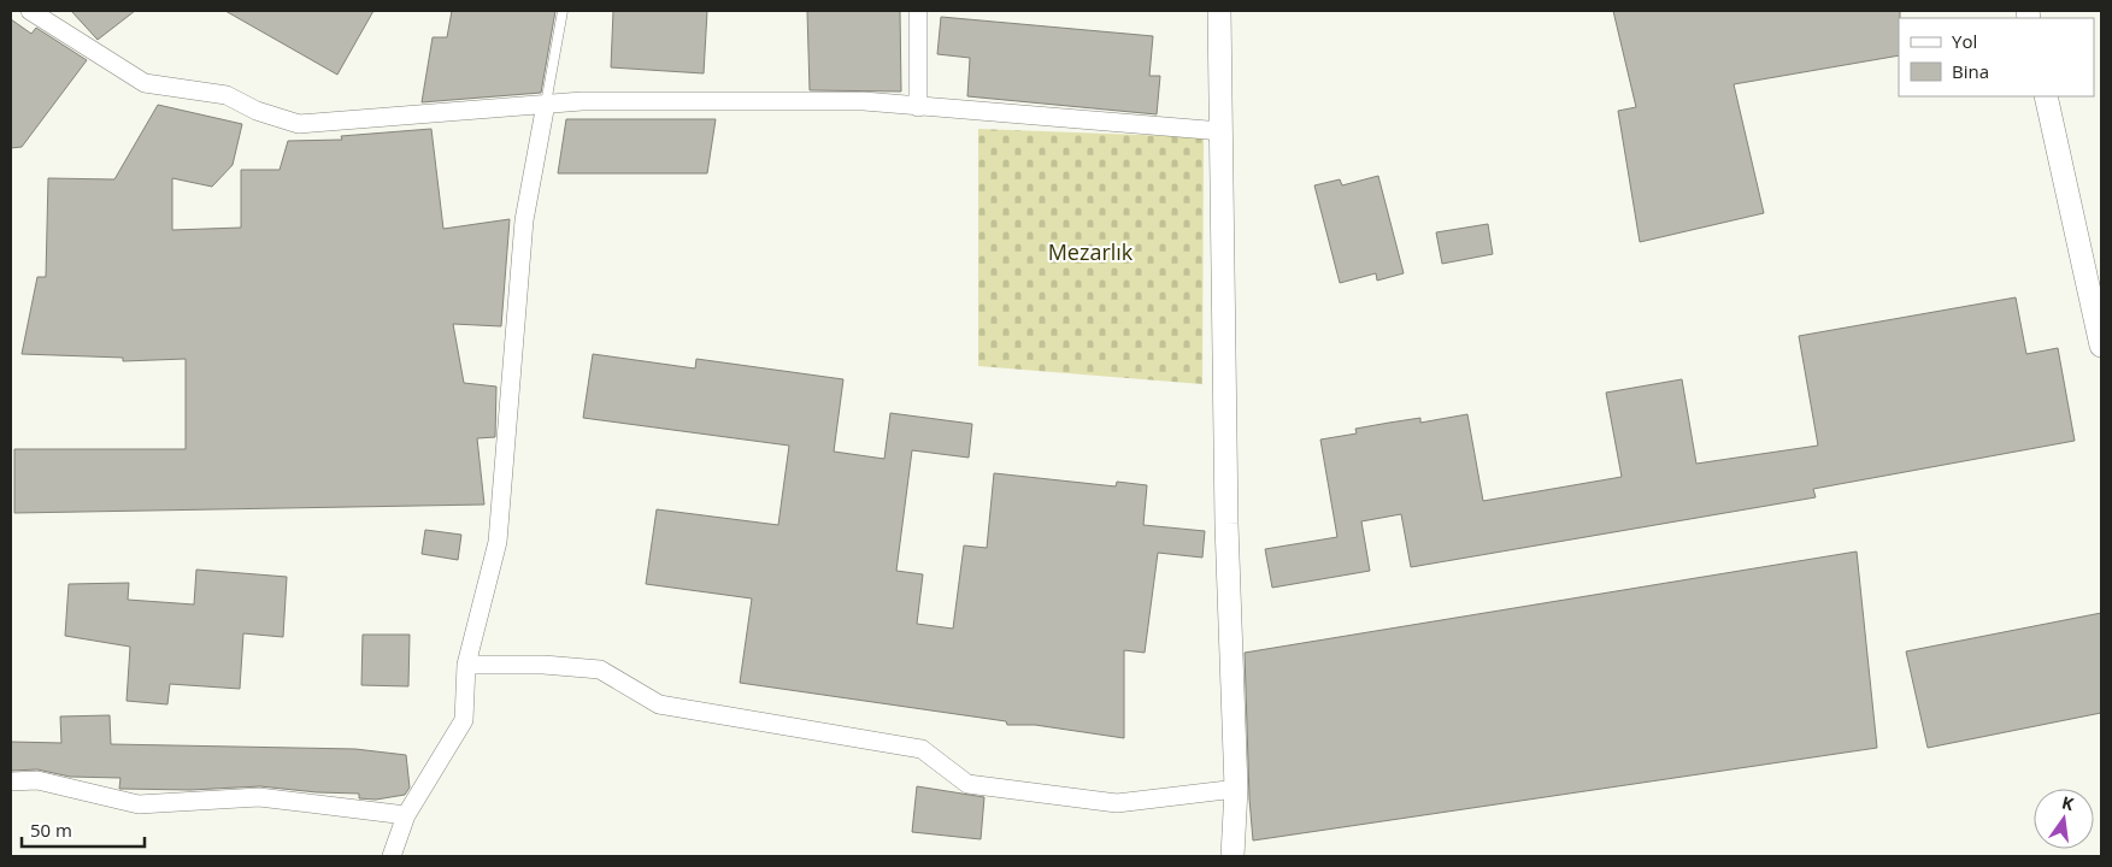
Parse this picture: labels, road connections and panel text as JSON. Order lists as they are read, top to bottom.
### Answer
{
  "parks": ["Mezarlık"],
  "legend": ["Yol", "Bina"],
  "scale_bar": "50 m",
  "north": "top"
}
